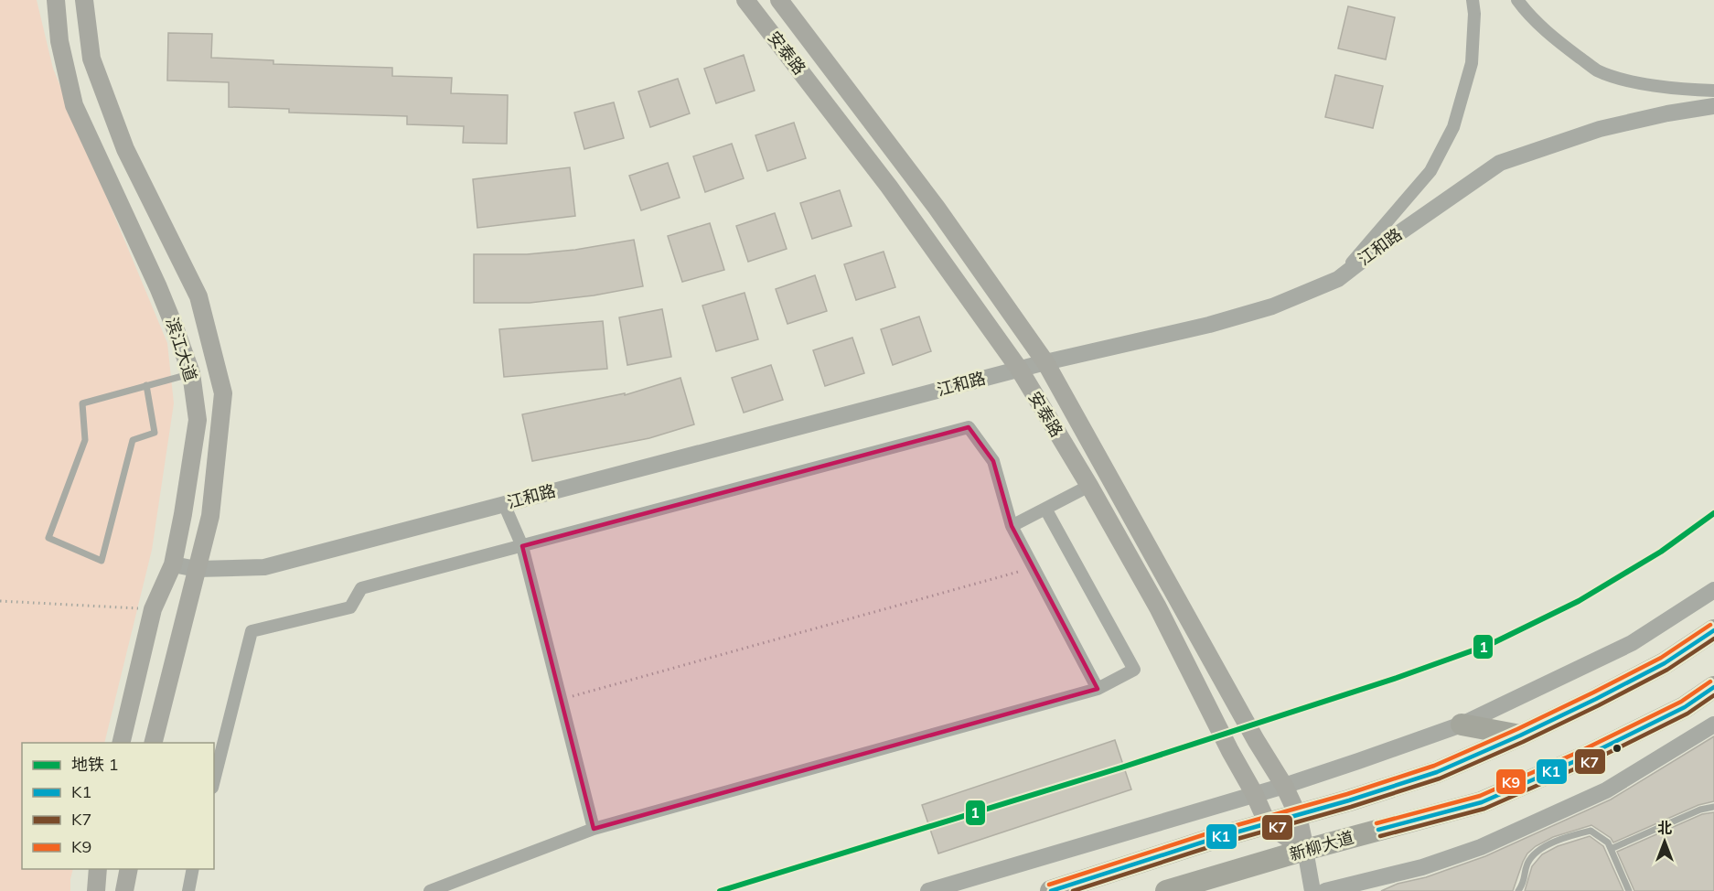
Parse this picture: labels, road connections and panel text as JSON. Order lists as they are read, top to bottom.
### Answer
{
  "streets": {
    "highway": ["新柳大道"],
    "main road": ["安泰路", "滨江大道"],
    "street": ["江和路"]
  },
  "crossings": [
    ["安泰路", "江和路"],
    ["安泰路", "新柳大道"],
    ["江和路", "滨江大道"]
  ],
  "lines": [
    "metro line 1",
    "transit line K9",
    "transit line K1",
    "transit line K7"
  ],
  "legend": [
    "地铁 1",
    "K1",
    "K7",
    "K9"
  ],
  "north": "top"
}
